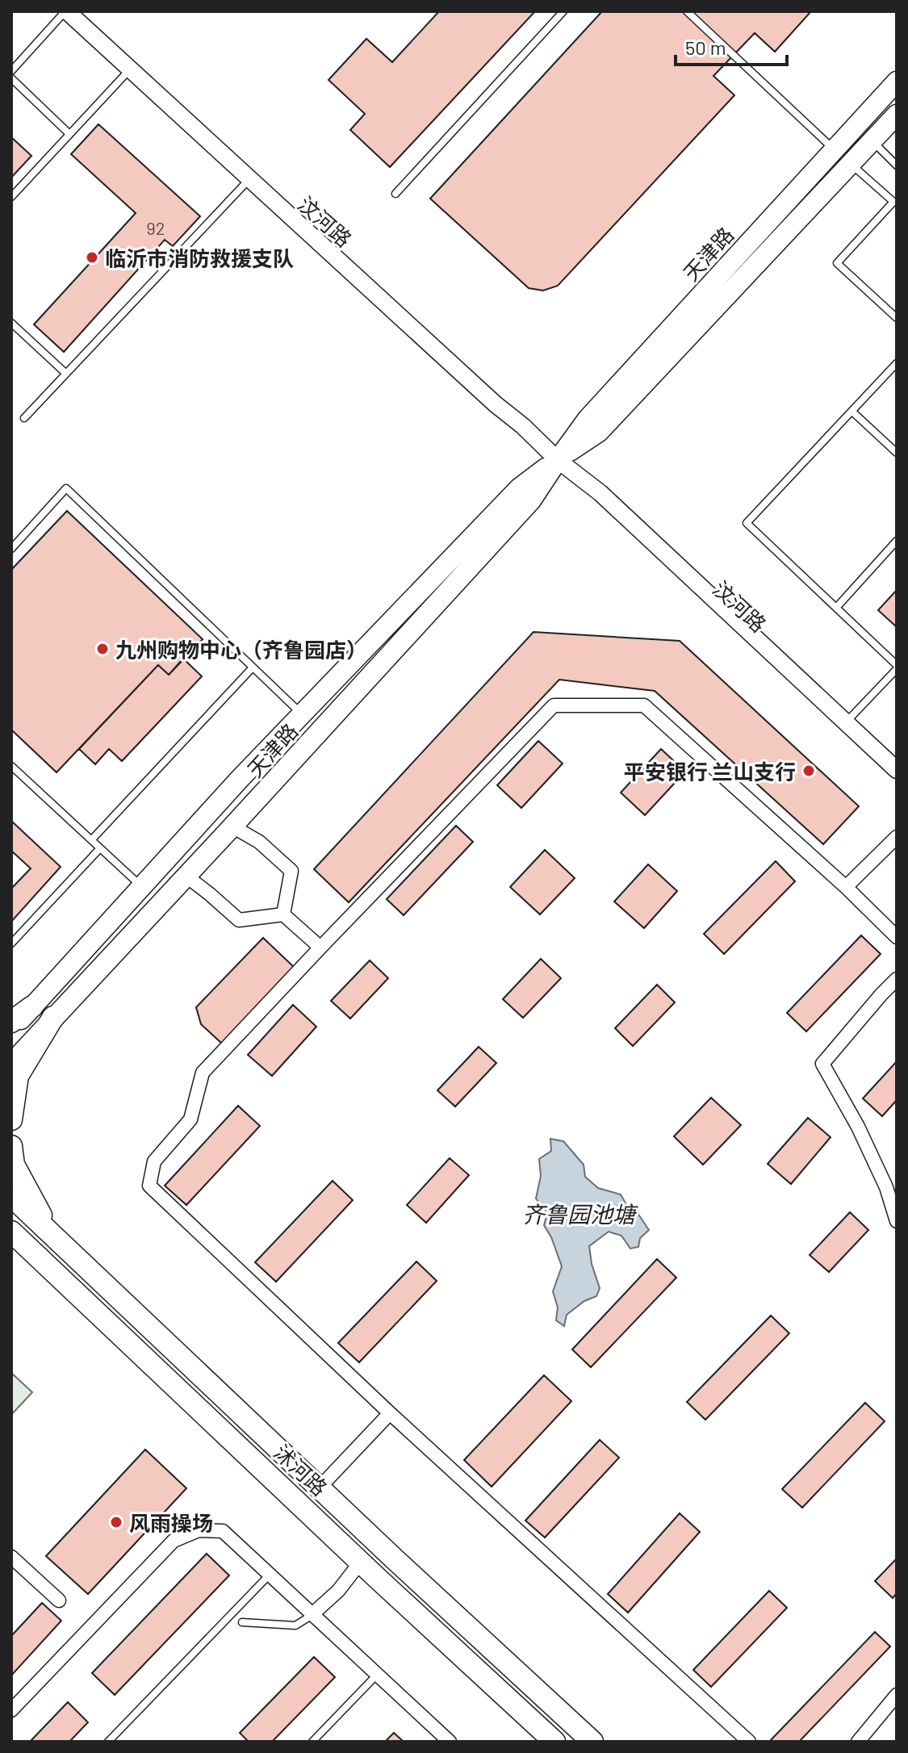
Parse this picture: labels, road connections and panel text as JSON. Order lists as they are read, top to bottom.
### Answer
{
  "streets": {
    "main road": ["天津路", "沭河路"],
    "street": ["汶河路"]
  },
  "crossings": [
    ["汶河路", "天津路"]
  ],
  "water": ["齐鲁园池塘"],
  "places": [
    "临沂市消防救援支队",
    "九州购物中心（齐鲁园店）",
    "平安银行 兰山支行",
    "风雨操场"
  ],
  "house_numbers": ["92"],
  "scale_bar": "50 m"
}
